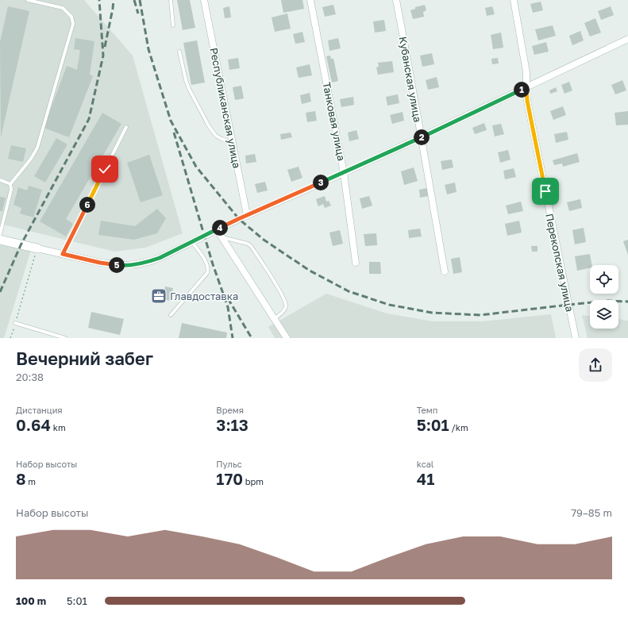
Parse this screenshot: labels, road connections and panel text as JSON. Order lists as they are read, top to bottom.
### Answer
{
  "streets": {
    "street": [
      "Кубанская улица",
      "Республиканская улица",
      "Танковая улица",
      "Перекопская улица"
    ]
  },
  "places": {
    "office": ["Главдоставка"]
  },
  "page": {
    "pins": [
      "1",
      "2",
      "3",
      "6",
      "4",
      "5"
    ],
    "heading": ["Вечерний забег", "20:38"],
    "stats": [
      ["Дистанция", "0.64 km"],
      ["Время", "3:13"],
      ["Темп", "5:01 /km"],
      ["Набор высоты", "8 m"],
      ["Пульс", "170 bpm"],
      ["kcal", "41"]
    ],
    "chart": ["Набор высоты", "79–85 m"],
    "list": [
      {
        "name": "100 m",
        "note": "5:01"
      }
    ]
  }
}
